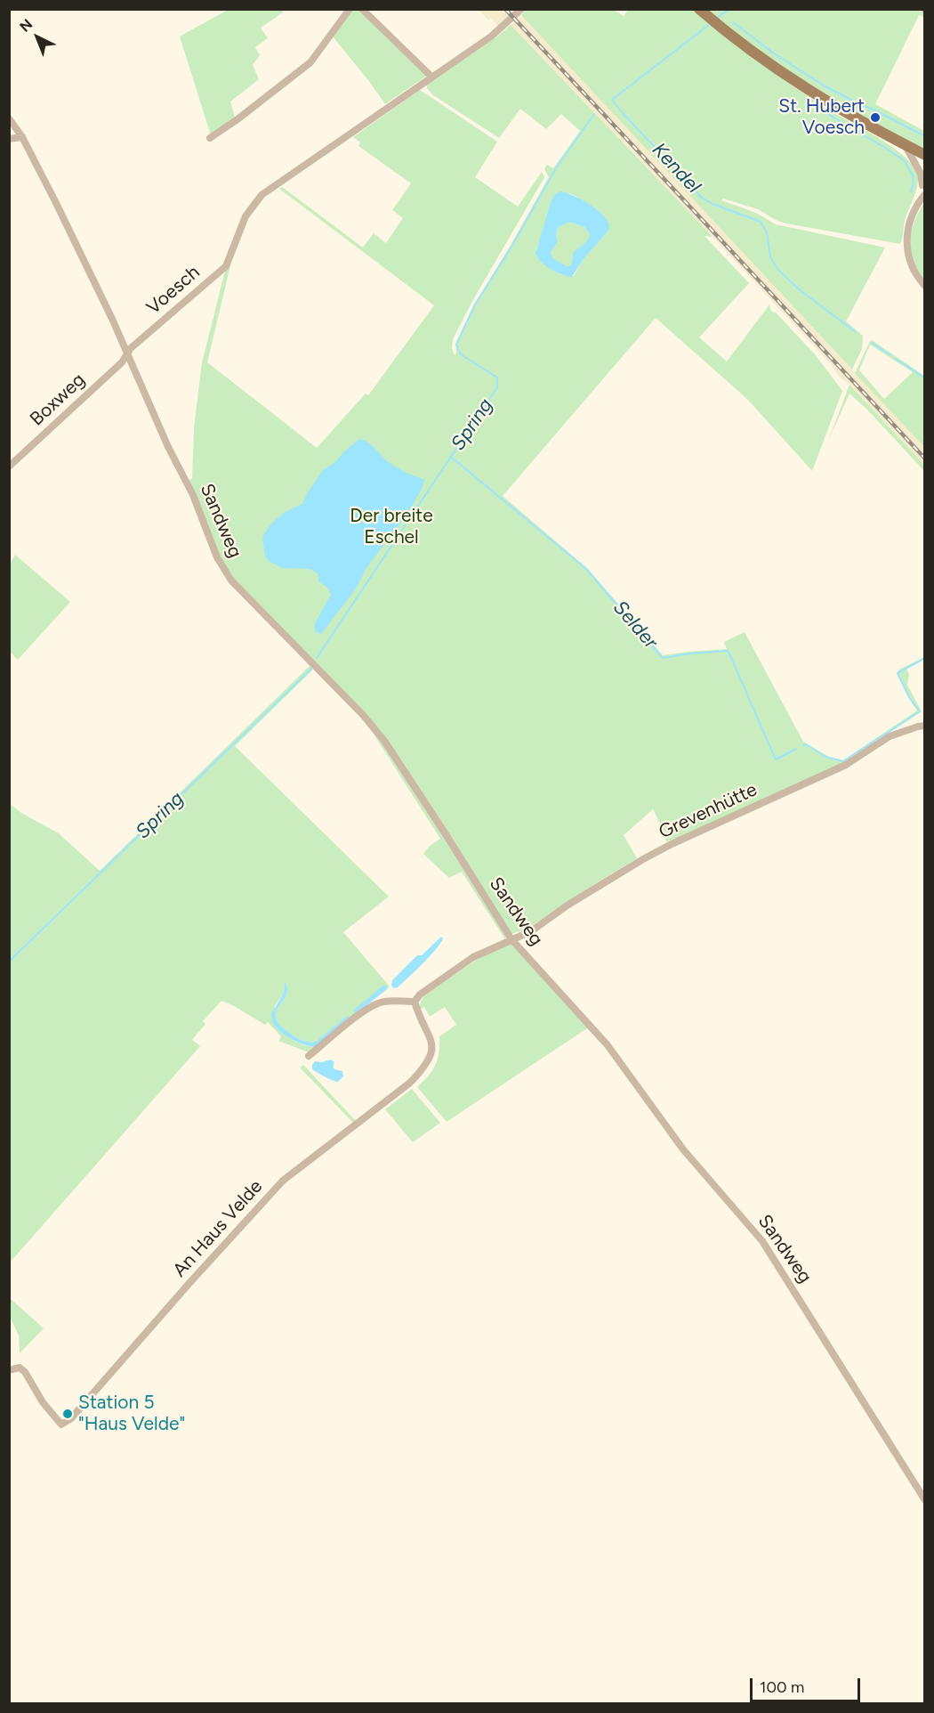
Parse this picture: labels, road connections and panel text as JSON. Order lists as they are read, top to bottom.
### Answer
{
  "streets": {
    "street": [
      "Voesch",
      "Boxweg",
      "Sandweg",
      "Grevenhütte",
      "An Haus Velde"
    ]
  },
  "crossings": [
    ["Voesch", "Boxweg"],
    ["Voesch", "Sandweg"],
    ["Boxweg", "Sandweg"],
    ["Sandweg", "Grevenhütte"]
  ],
  "water": ["Kendel", "Spring", "Selder"],
  "parks": ["Der breite Eschel"],
  "places": ["St. Hubert Voesch", "Station 5 \"Haus Velde\""],
  "scale_bar": "100 m",
  "north": "top left"
}
